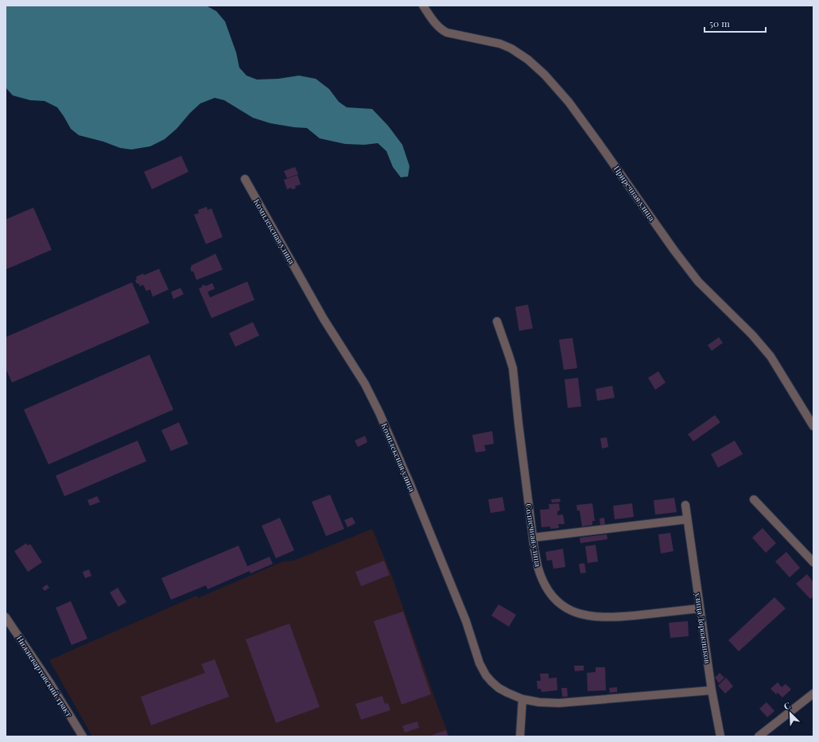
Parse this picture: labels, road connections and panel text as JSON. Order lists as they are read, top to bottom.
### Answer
{
  "streets": {
    "street": [
      "Приречная улица",
      "Комплексная улица",
      "Солнечная улица",
      "улица Дорожников",
      "Нижневартовский тракт"
    ]
  },
  "crossings": [
    ["Комплексная улица", "улица Дорожников"],
    ["Солнечная улица", "улица Дорожников"]
  ],
  "scale_bar": "50 m",
  "north": "top left"
}
